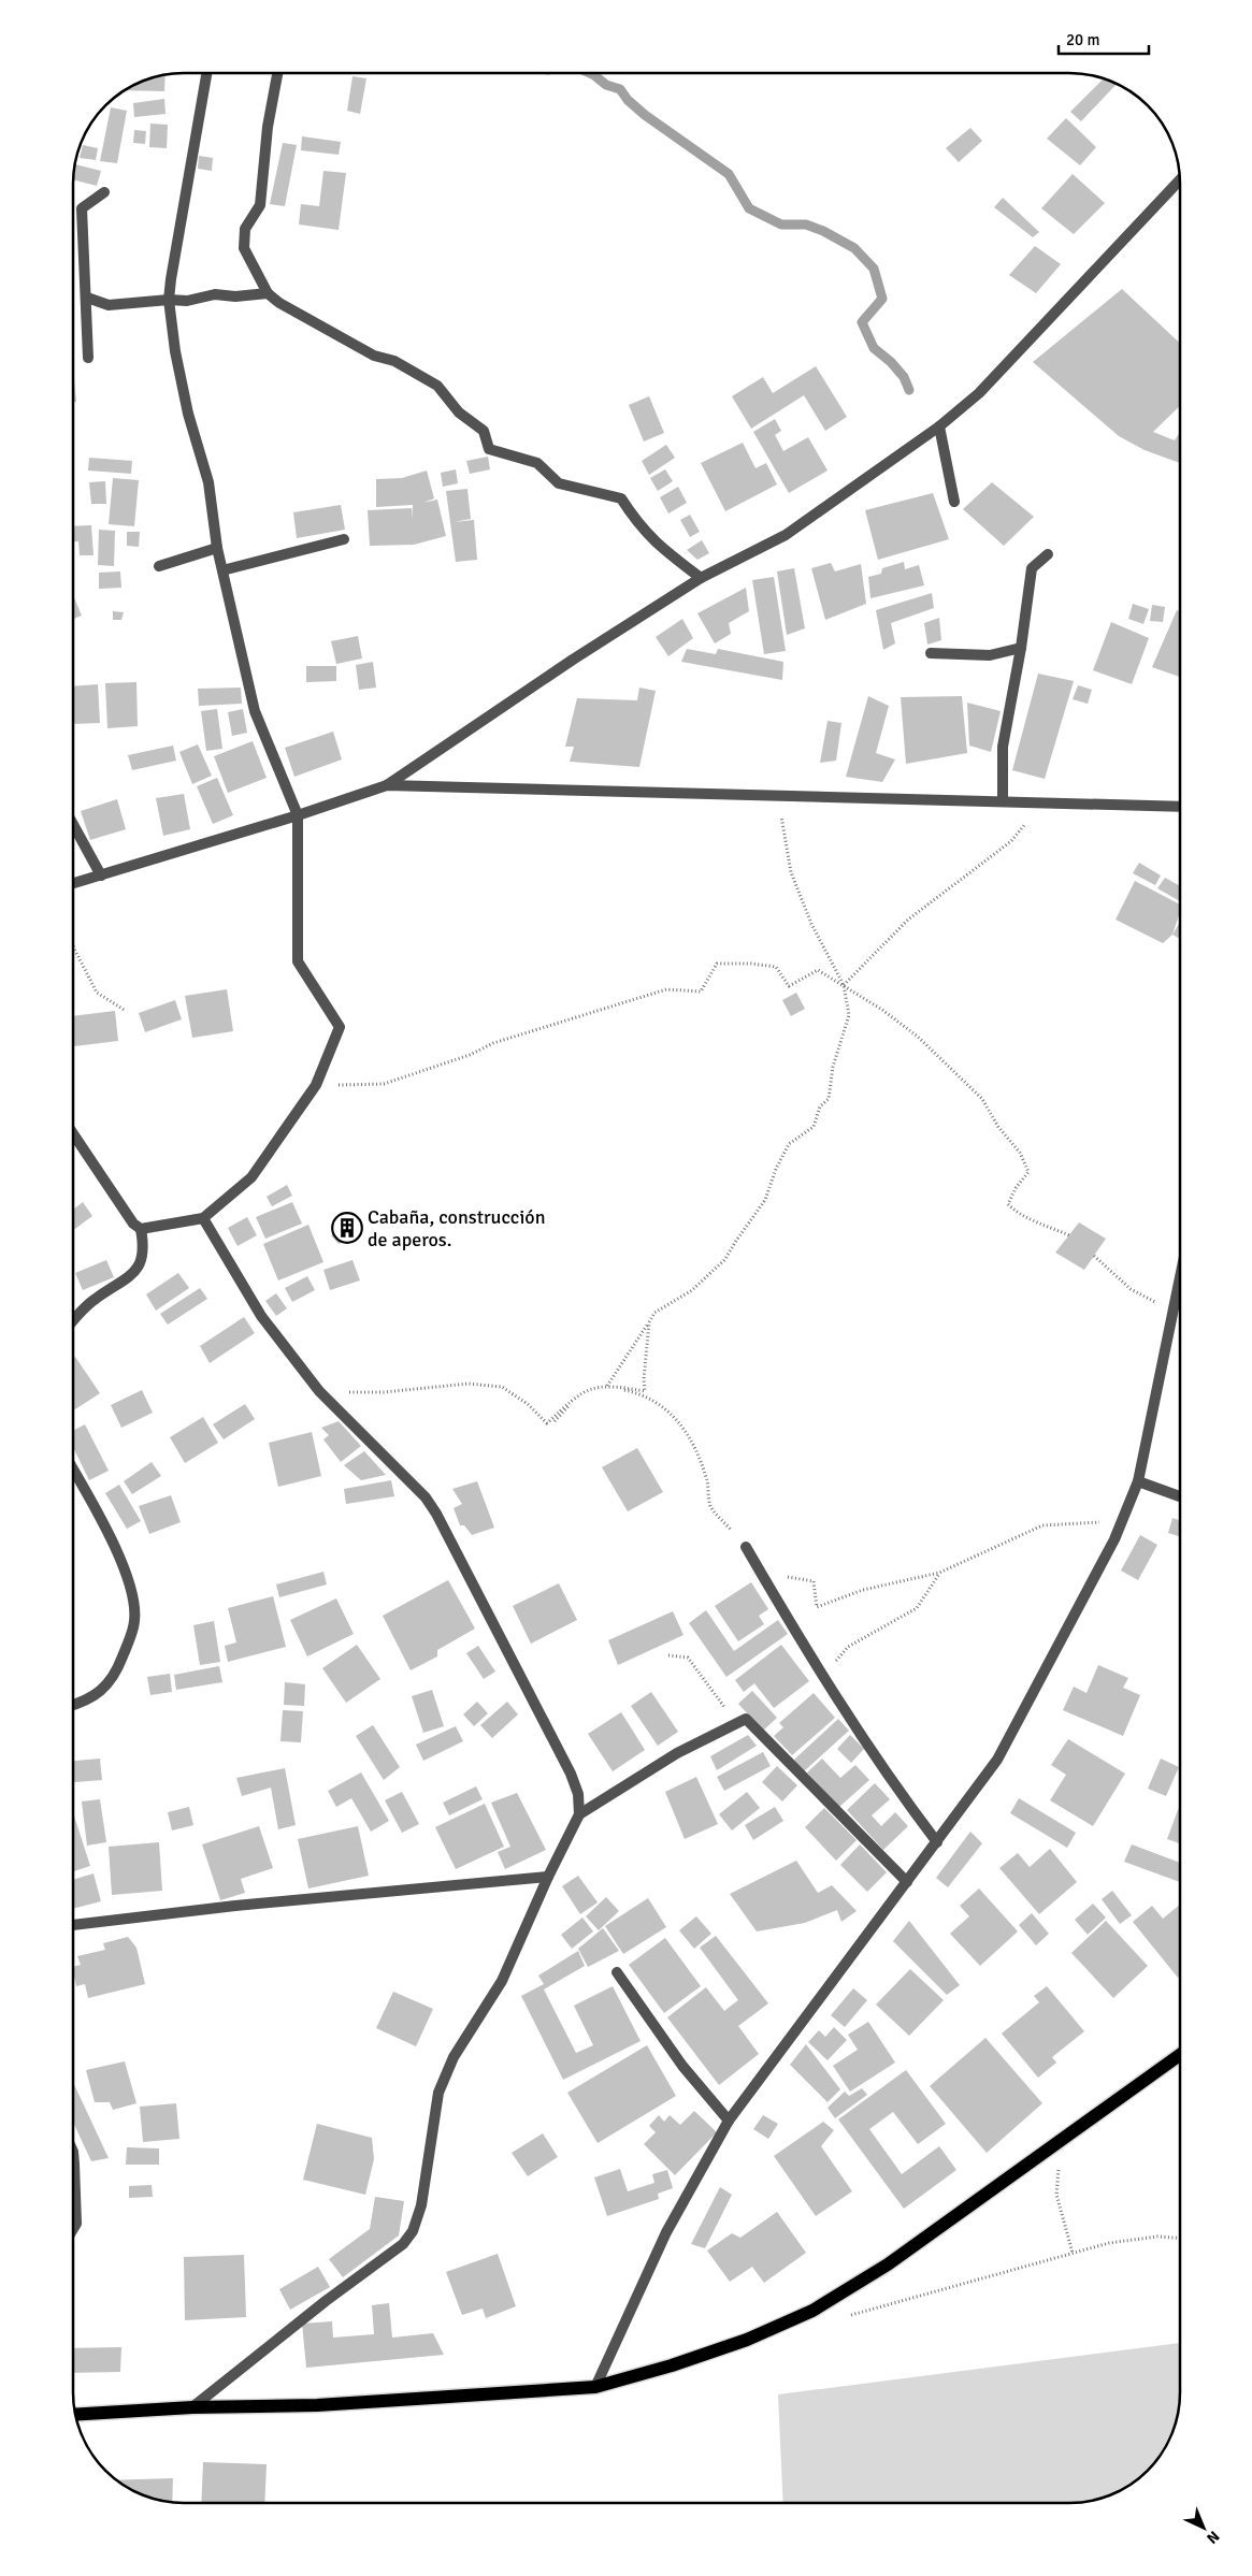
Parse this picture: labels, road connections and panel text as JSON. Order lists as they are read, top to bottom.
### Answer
{
  "places": {
    "building": ["Cabaña, construcción de aperos."]
  },
  "scale_bar": "20 m",
  "north": "bottom right"
}
